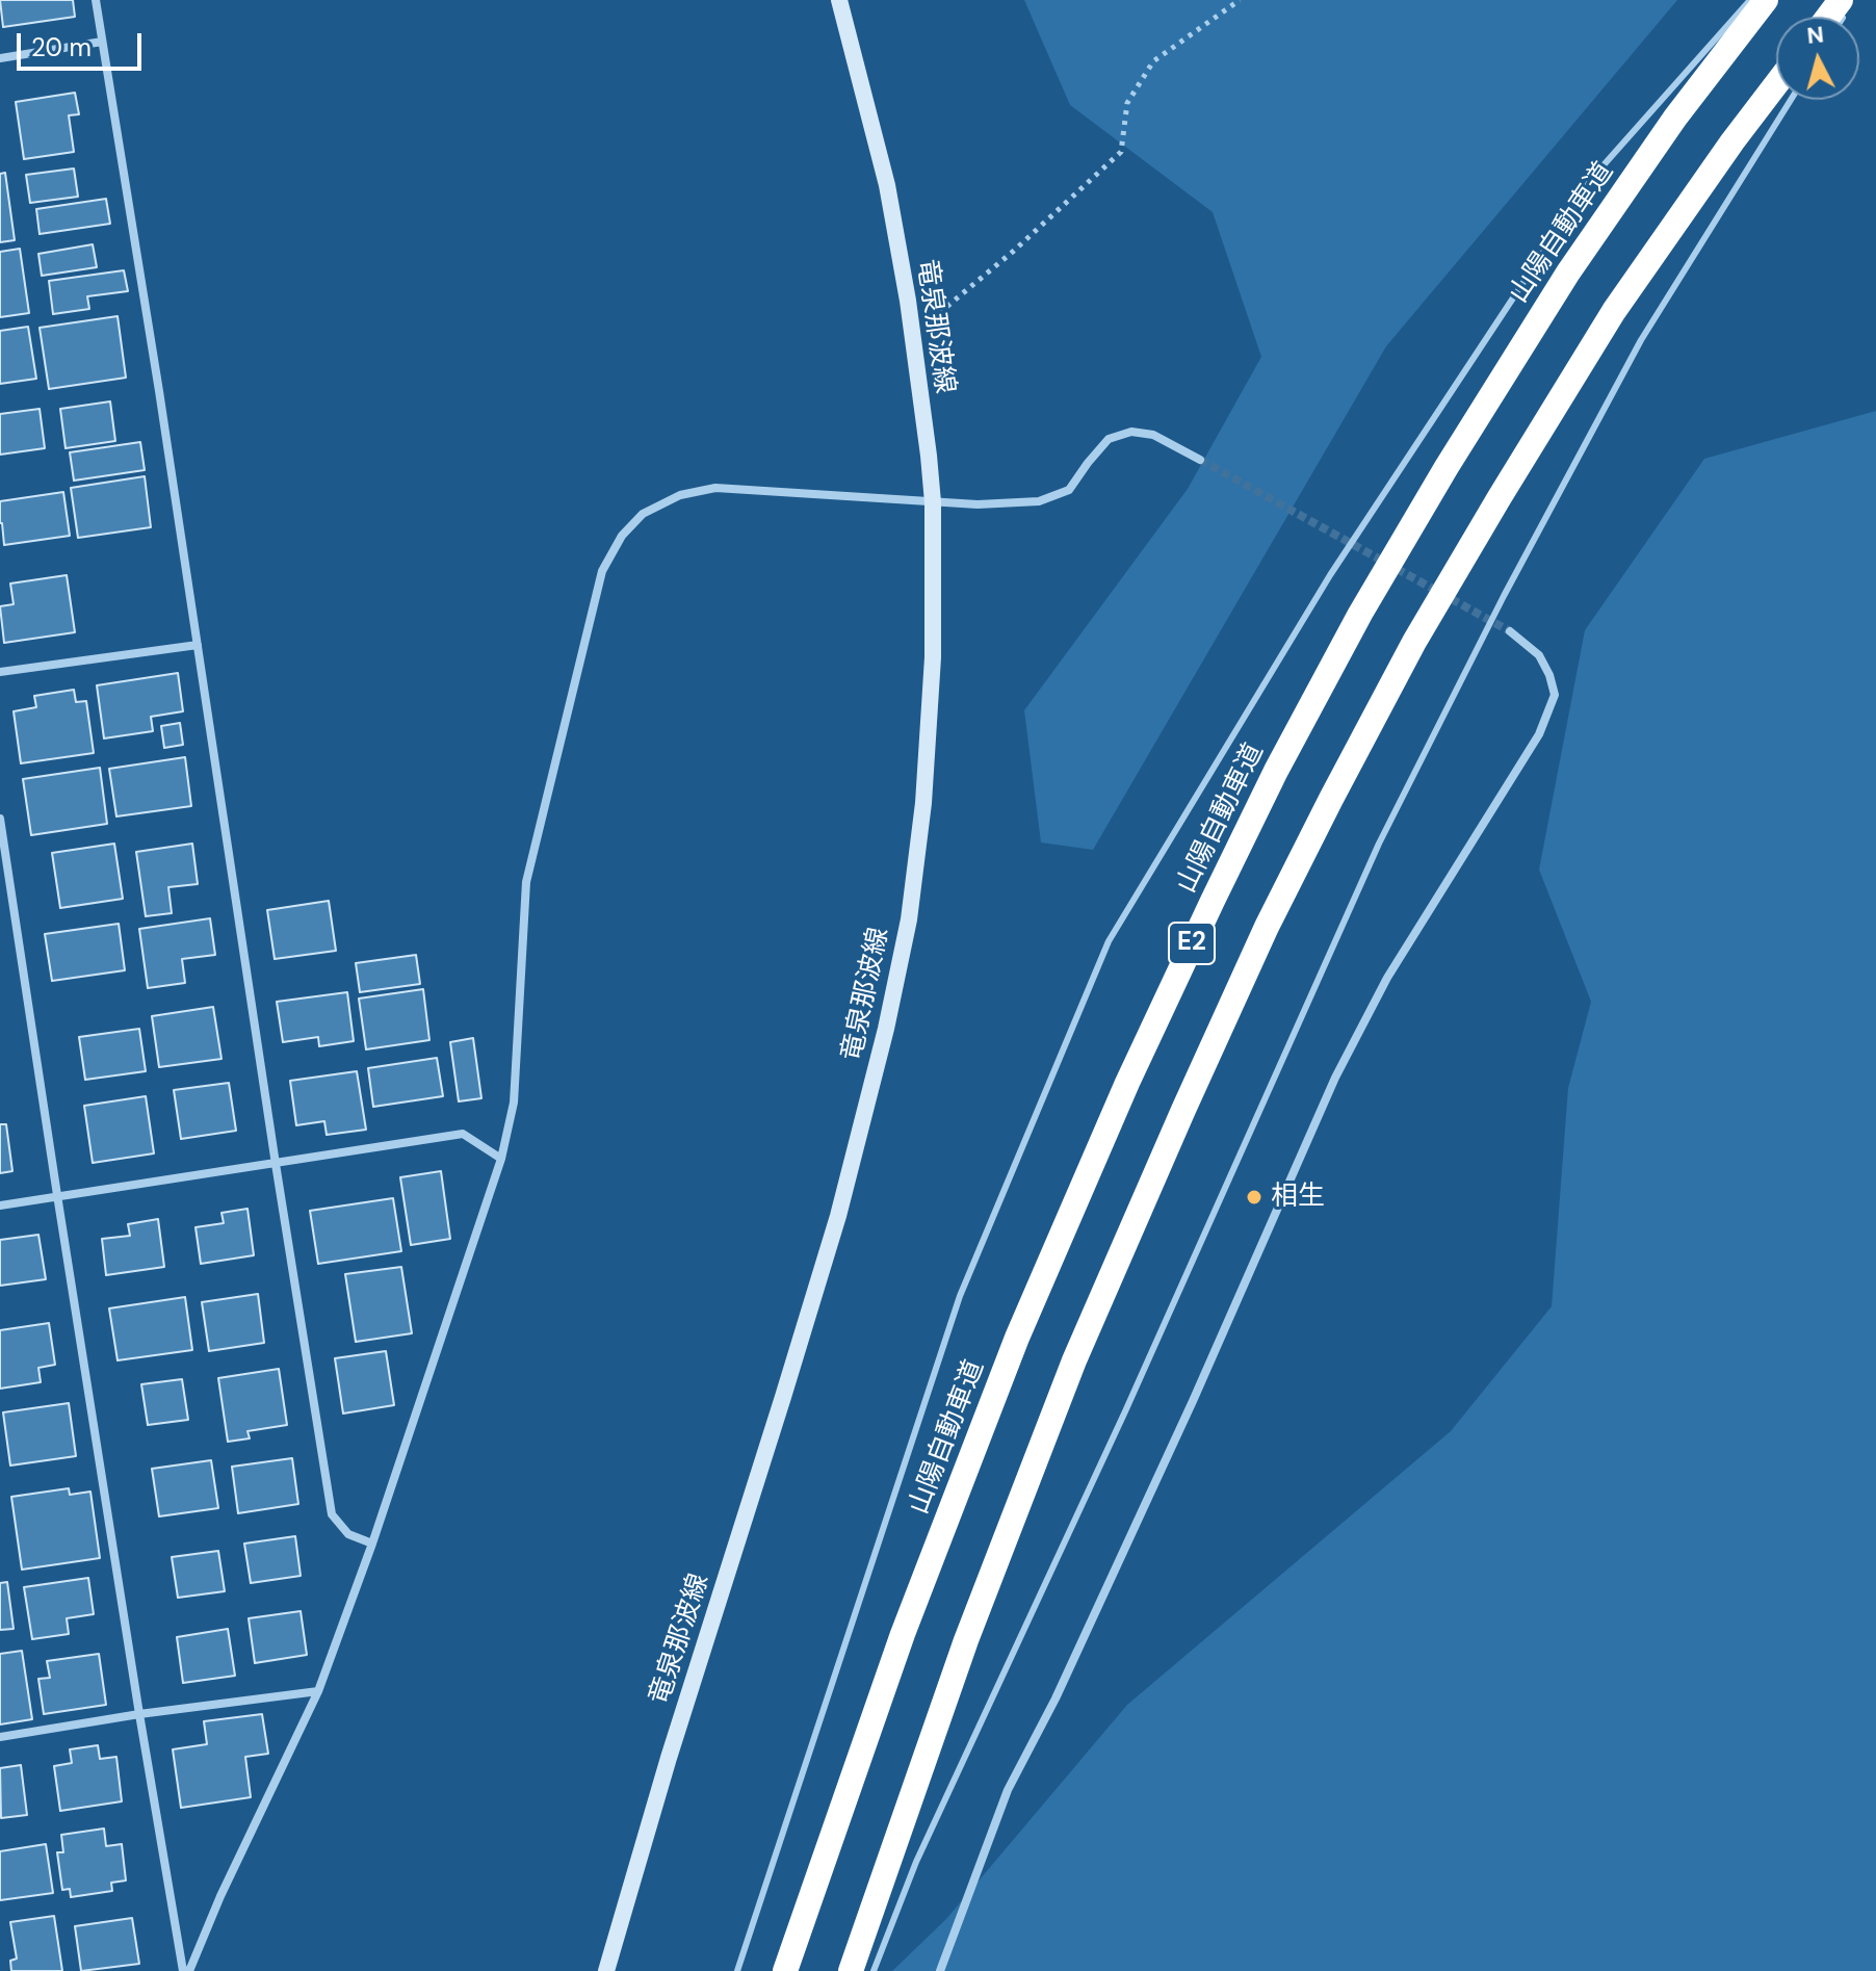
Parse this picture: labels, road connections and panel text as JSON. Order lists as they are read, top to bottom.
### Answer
{
  "streets": {
    "highway": ["山陽自動車道", "E2"],
    "main road": ["竜泉那波線"]
  },
  "places": ["相生"],
  "scale_bar": "20 m",
  "north": "top"
}
